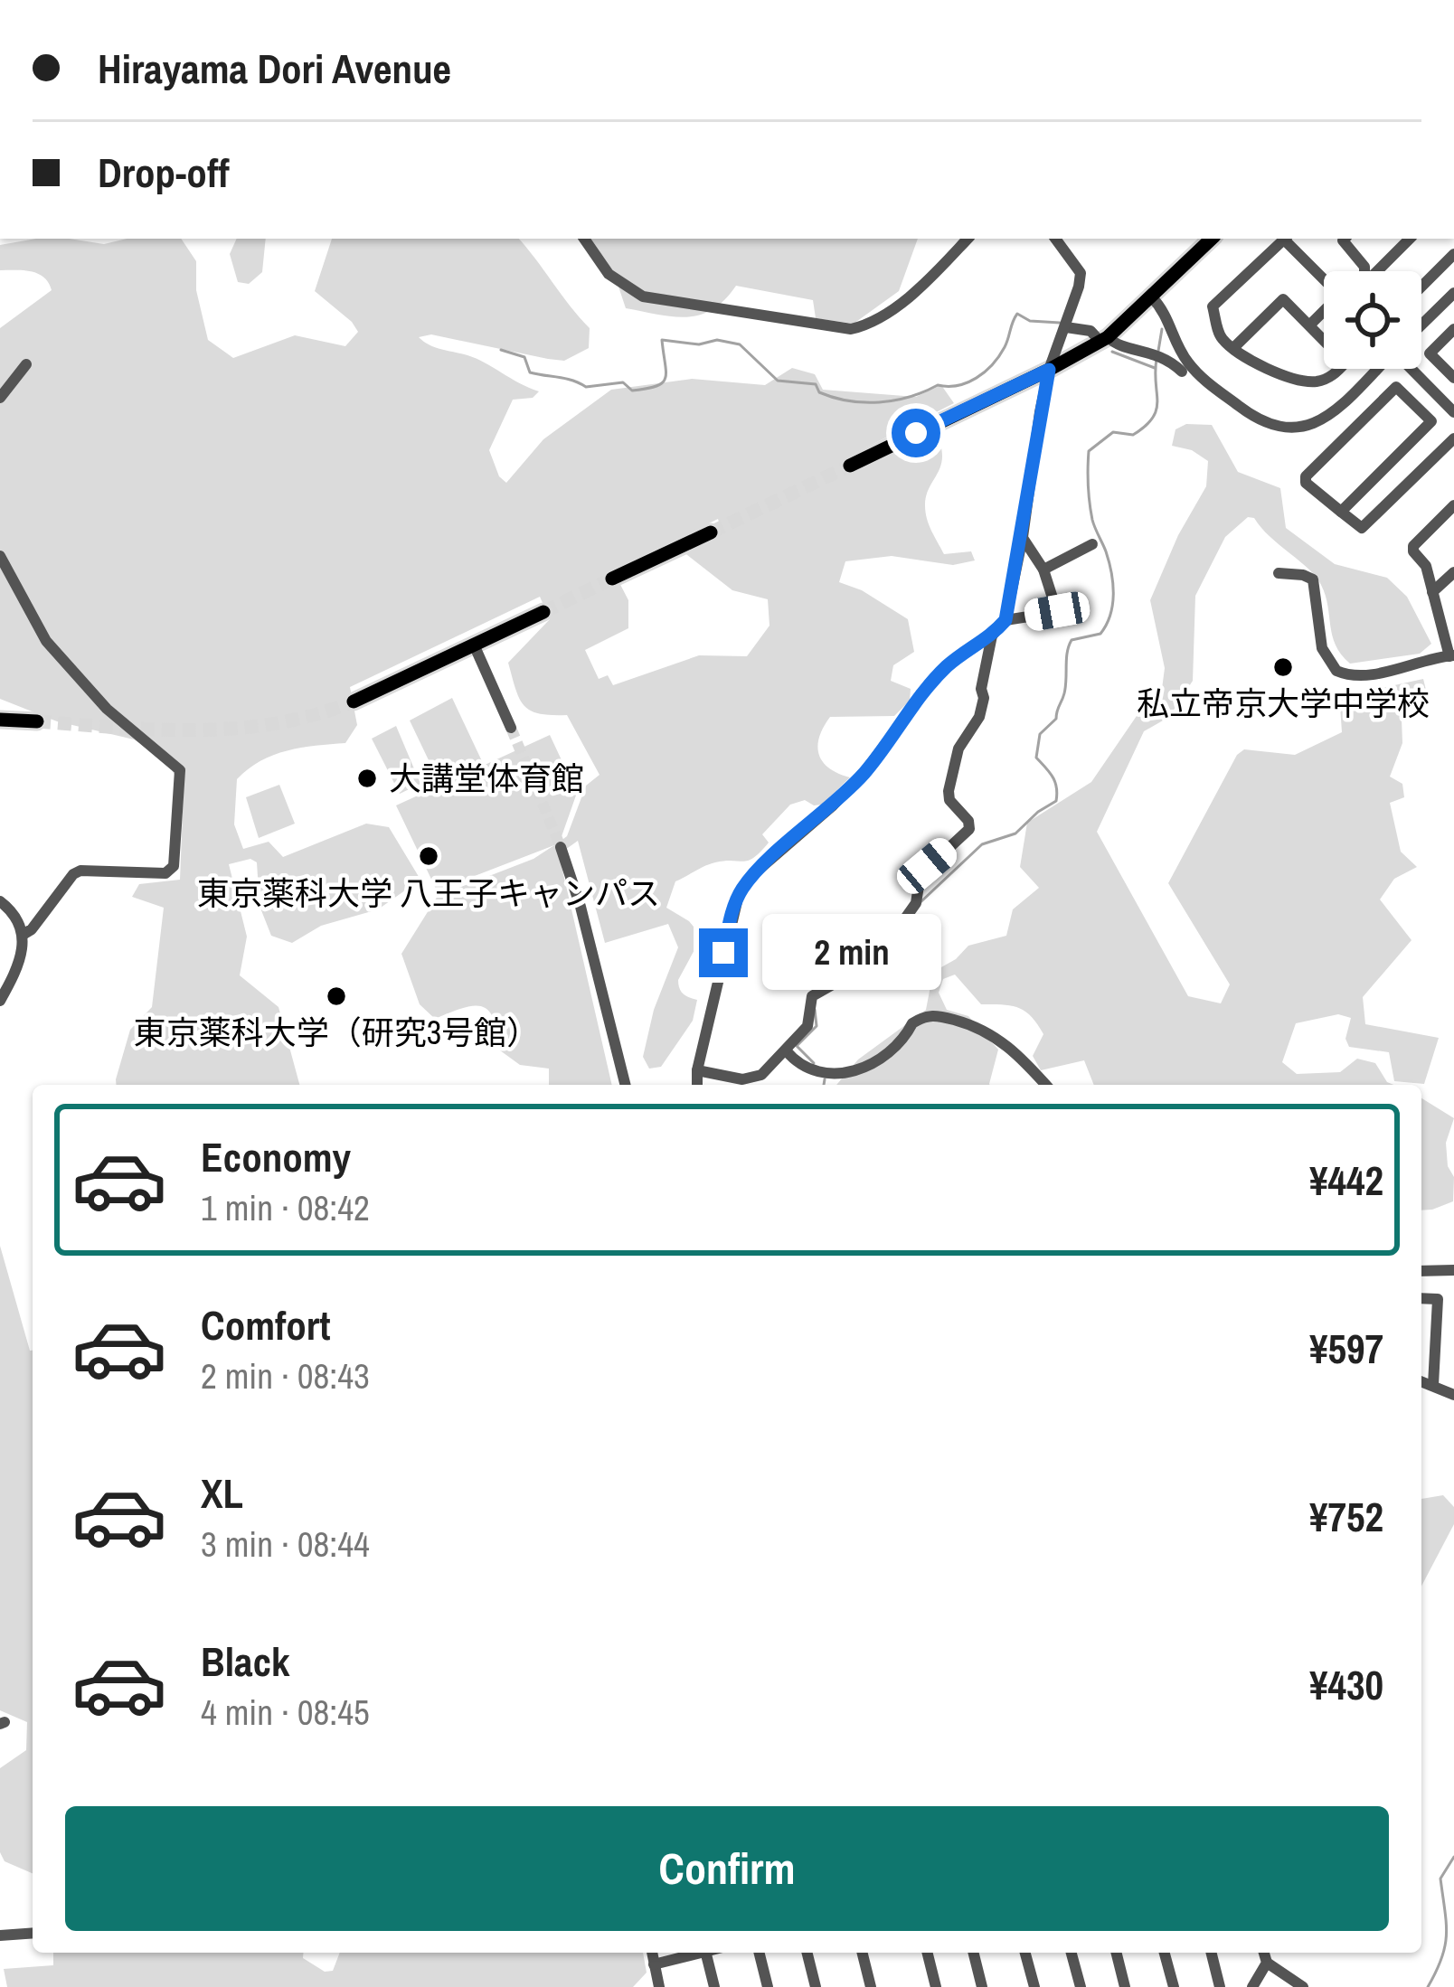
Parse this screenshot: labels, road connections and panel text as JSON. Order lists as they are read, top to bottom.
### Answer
{
  "places": [
    "私立帝京大学中学校",
    "大講堂体育館",
    "東京薬科大学 八王子キャンパス",
    "東京薬科大学（研究3号館）"
  ],
  "page": {
    "banner": ["Hirayama Dori Avenue", "Drop-off"],
    "bubble": "2 min",
    "list": [
      {
        "name": "Economy",
        "note": "1 min · 08:42",
        "value": "¥442"
      },
      {
        "name": "Comfort",
        "note": "2 min · 08:43",
        "value": "¥597"
      },
      {
        "name": "XL",
        "note": "3 min · 08:44",
        "value": "¥752"
      },
      {
        "name": "Black",
        "note": "4 min · 08:45",
        "value": "¥430"
      }
    ],
    "buttons": "Confirm"
  }
}
